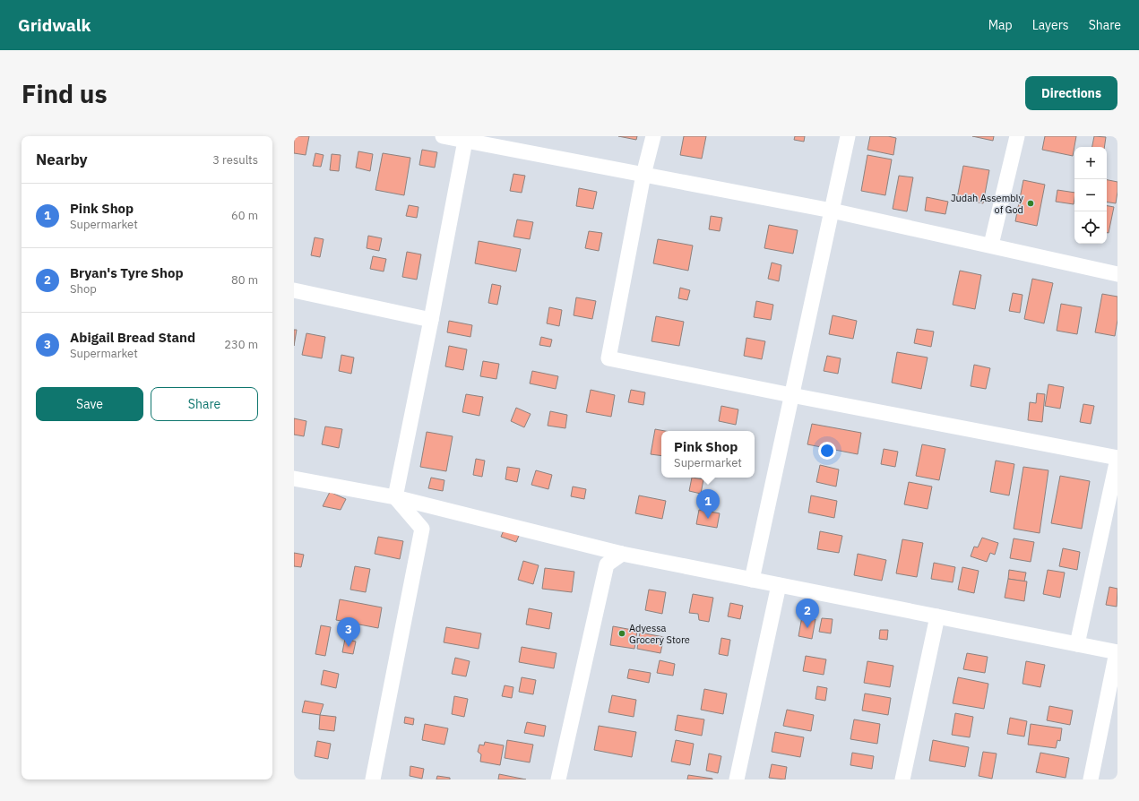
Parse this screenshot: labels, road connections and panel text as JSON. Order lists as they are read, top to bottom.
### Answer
{
  "places": ["Judah Assembly of God", "Adyessa Grocery Store"],
  "page": {
    "header": "Gridwalk",
    "nav": ["Map", "Layers", "Share"],
    "buttons": [
      "Directions",
      ["Save", "Share"]
    ],
    "title": "Find us",
    "heading": ["Nearby", "3 results"],
    "map_buttons": ["+", "−"],
    "list": [
      {
        "mark": "1",
        "name": "Pink Shop",
        "note": "Supermarket",
        "value": "60 m"
      },
      {
        "mark": "2",
        "name": "Bryan's Tyre Shop",
        "note": "Shop",
        "value": "80 m"
      },
      {
        "mark": "3",
        "name": "Abigail Bread Stand",
        "note": "Supermarket",
        "value": "230 m"
      }
    ],
    "popup": ["Pink Shop", "Supermarket"],
    "pins": ["1", "2", "3"]
  }
}
